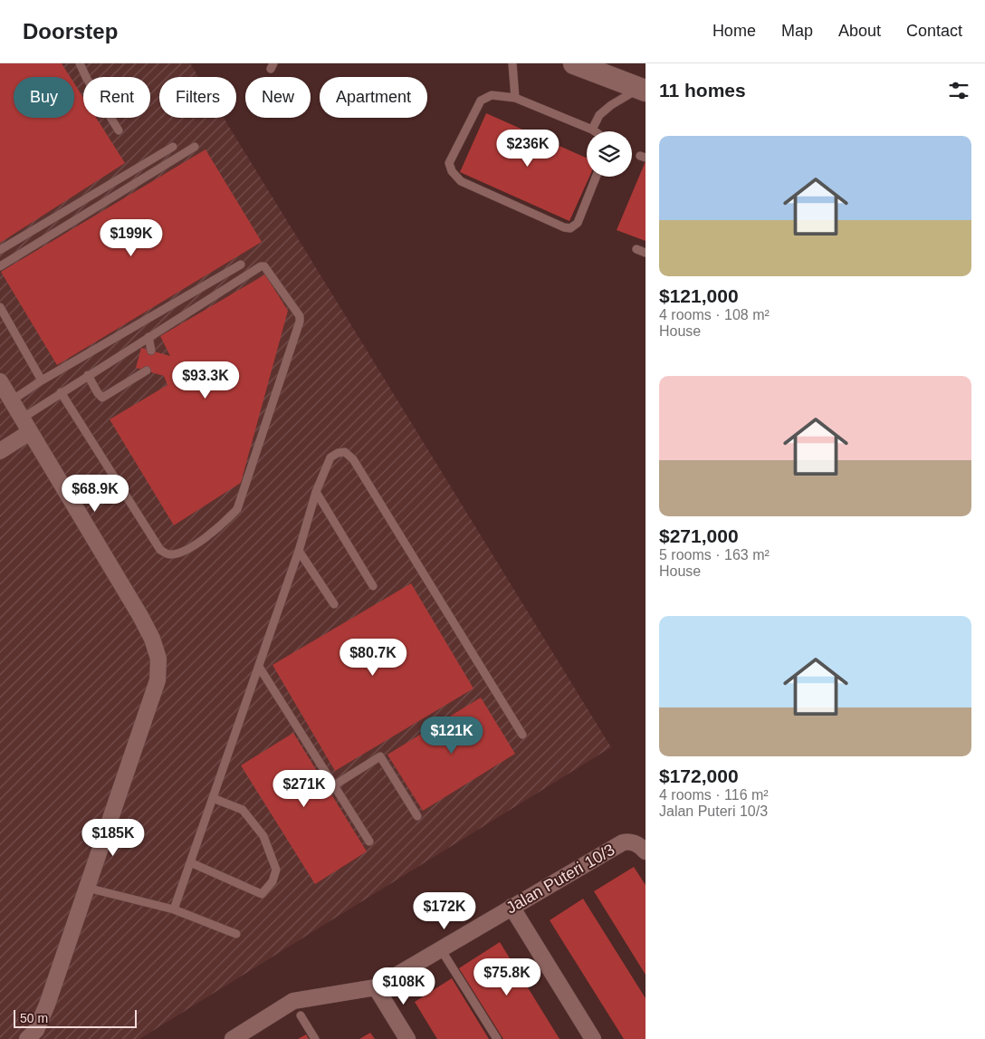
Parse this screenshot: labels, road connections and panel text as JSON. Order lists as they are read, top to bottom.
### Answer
{
  "streets": {
    "street": ["Jalan Puteri 10/3"]
  },
  "scale_bar": "50 m",
  "page": {
    "header": "Doorstep",
    "nav": [
      "Home",
      "Map",
      "About",
      "Contact"
    ],
    "heading": "11 homes",
    "chip": [
      "Buy",
      "Rent",
      "Filters",
      "New",
      "Apartment"
    ],
    "list": [
      {
        "name": "$121,000",
        "note": "4 rooms · 108 m² · House"
      },
      {
        "name": "$271,000",
        "note": "5 rooms · 163 m² · House"
      },
      {
        "name": "$172,000",
        "note": "4 rooms · 116 m² · Jalan Puteri 10/3"
      }
    ],
    "price": [
      "$236K",
      "$199K",
      "$93.3K",
      "$68.9K",
      "$80.7K",
      "$121K",
      "$271K",
      "$185K",
      "$172K",
      "$75.8K",
      "$108K"
    ],
    "scale": "50 m"
  }
}
